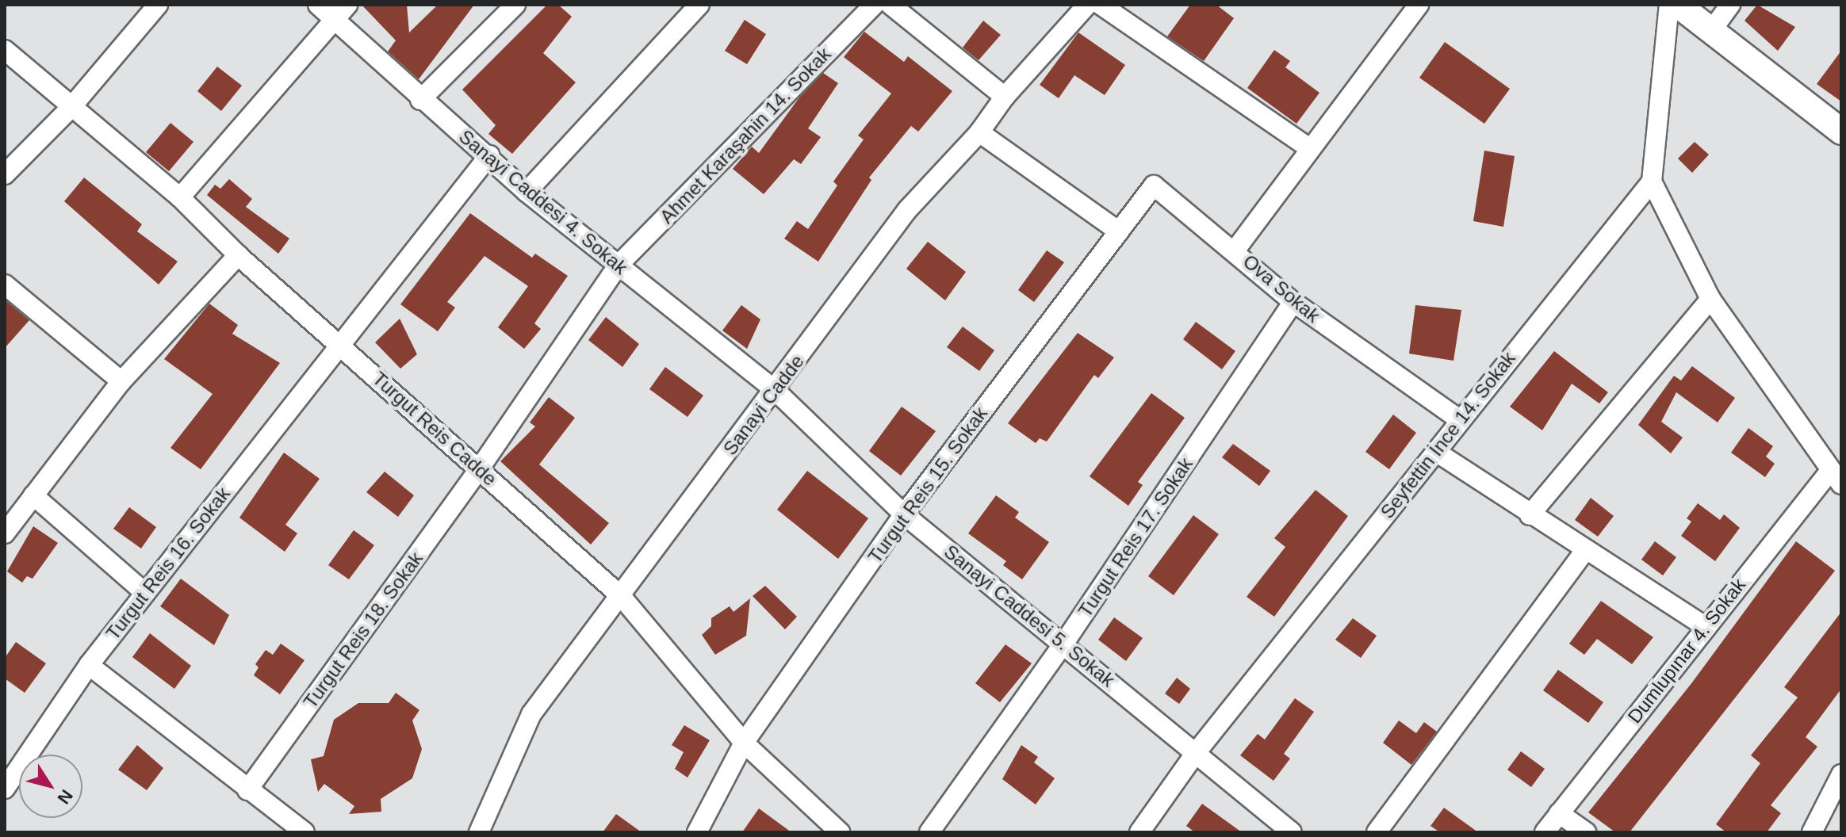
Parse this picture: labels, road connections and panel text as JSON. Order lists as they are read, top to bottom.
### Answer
{
  "streets": {
    "street": [
      "Ahmet Karaşahin 14. Sokak",
      "Sanayi Caddesi 4. Sokak",
      "Ova Sokak",
      "Sanayi Cadde",
      "Turgut Reis Cadde",
      "Seyfettin İnce 14. Sokak",
      "Turgut Reis 15. Sokak",
      "Turgut Reis 17. Sokak",
      "Turgut Reis 16. Sokak",
      "Sanayi Caddesi 5. Sokak",
      "Turgut Reis 18. Sokak",
      "Dumlupınar 4. Sokak"
    ]
  },
  "crossings": [
    ["Ahmet Karaşahin 14. Sokak", "Sanayi Caddesi 4. Sokak"],
    ["Ahmet Karaşahin 14. Sokak", "Turgut Reis Cadde"],
    ["Ahmet Karaşahin 14. Sokak", "Turgut Reis 18. Sokak"],
    ["Sanayi Caddesi 4. Sokak", "Sanayi Cadde"],
    ["Sanayi Caddesi 4. Sokak", "Turgut Reis 16. Sokak"],
    ["Sanayi Caddesi 4. Sokak", "Sanayi Caddesi 5. Sokak"],
    ["Ova Sokak", "Seyfettin İnce 14. Sokak"],
    ["Ova Sokak", "Turgut Reis 15. Sokak"],
    ["Ova Sokak", "Turgut Reis 17. Sokak"],
    ["Sanayi Cadde", "Turgut Reis Cadde"],
    ["Sanayi Cadde", "Sanayi Caddesi 5. Sokak"],
    ["Turgut Reis Cadde", "Turgut Reis 15. Sokak"],
    ["Turgut Reis Cadde", "Turgut Reis 16. Sokak"],
    ["Turgut Reis Cadde", "Turgut Reis 18. Sokak"],
    ["Seyfettin İnce 14. Sokak", "Sanayi Caddesi 5. Sokak"],
    ["Turgut Reis 15. Sokak", "Sanayi Caddesi 5. Sokak"],
    ["Turgut Reis 17. Sokak", "Sanayi Caddesi 5. Sokak"]
  ],
  "north": "bottom right"
}
